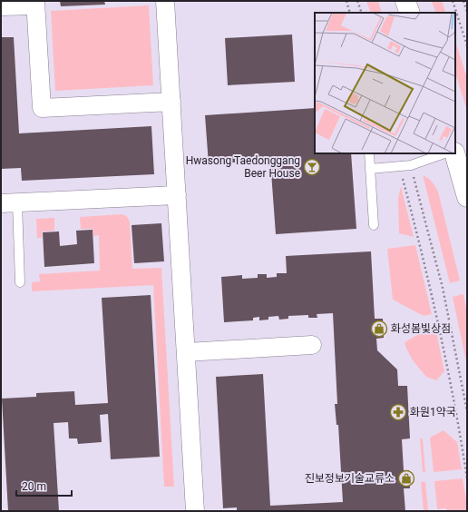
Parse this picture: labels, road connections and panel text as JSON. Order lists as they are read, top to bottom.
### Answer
{
  "places": {
    "bar": ["Hwasong Taedonggang Beer House"],
    "shop": ["화성봄빛상점", "진보정보기술교류소"],
    "pharmacy": ["화원1약국"]
  },
  "scale_bar": "20 m"
}
